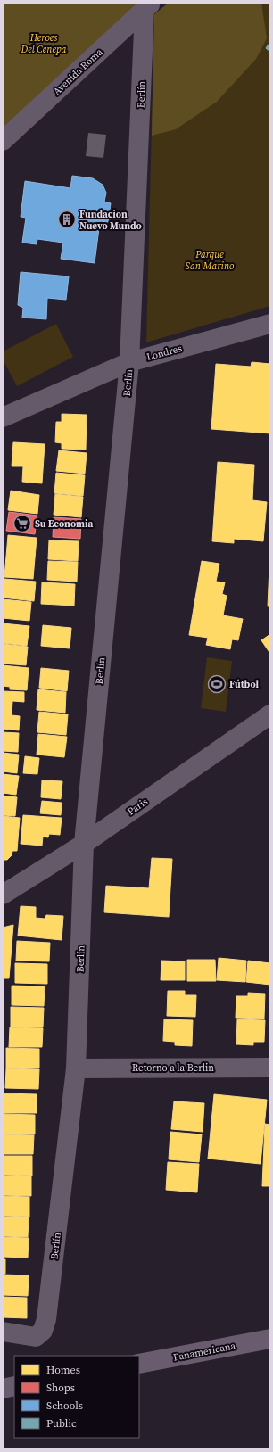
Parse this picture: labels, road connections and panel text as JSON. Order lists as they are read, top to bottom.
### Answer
{
  "streets": {
    "main road": ["Panamericana"],
    "street": [
      "Avenida Roma",
      "Berlín",
      "Londres",
      "Paris",
      "Retorno a la Berlin"
    ]
  },
  "crossings": [
    ["Avenida Roma", "Berlín"],
    ["Berlín", "Londres"],
    ["Berlín", "Paris"],
    ["Berlín", "Retorno a la Berlin"]
  ],
  "parks": ["Heroes Del Cenepa", "Parque San Marino"],
  "places": {
    "building": ["Fundacion Nuevo Mundo"],
    "supermarket": ["Su Economia"],
    "sports": ["Fútbol"]
  },
  "legend": [
    "Homes",
    "Shops",
    "Schools",
    "Public"
  ]
}
